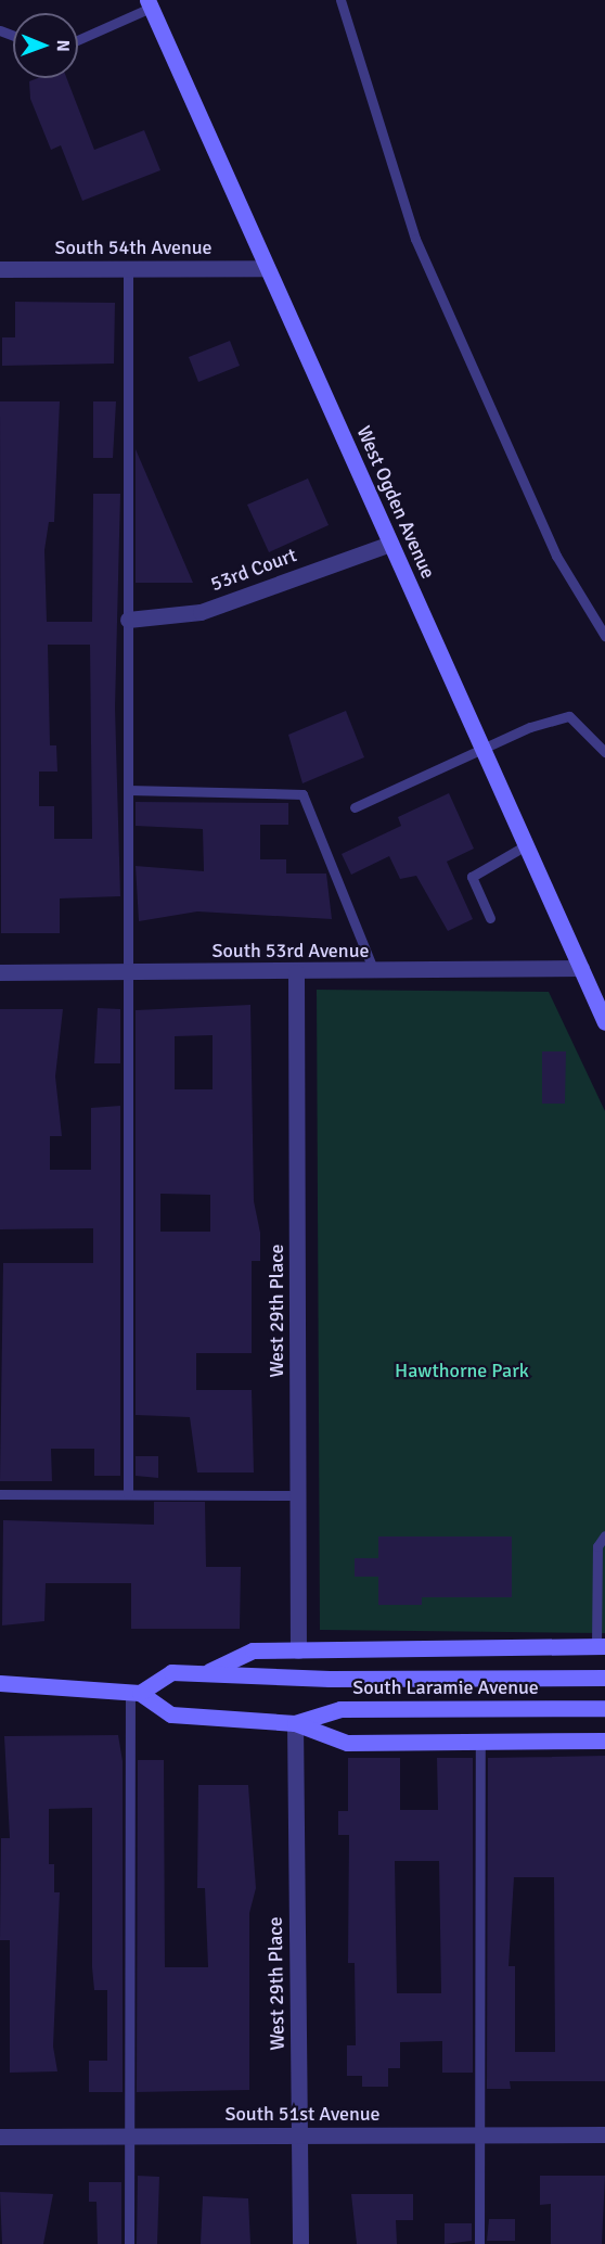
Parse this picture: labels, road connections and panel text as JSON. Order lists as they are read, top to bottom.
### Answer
{
  "streets": {
    "main road": ["West Ogden Avenue", "South Laramie Avenue"],
    "street": [
      "South 54th Avenue",
      "53rd Court",
      "South 53rd Avenue",
      "West 29th Place",
      "South 51st Avenue"
    ]
  },
  "crossings": [
    ["South 54th Avenue", "West Ogden Avenue"],
    ["West Ogden Avenue", "53rd Court"],
    ["West Ogden Avenue", "South 53rd Avenue"],
    ["South 53rd Avenue", "West 29th Place"],
    ["West 29th Place", "South Laramie Avenue"],
    ["West 29th Place", "South 51st Avenue"]
  ],
  "parks": ["Hawthorne Park"],
  "north": "right"
}
